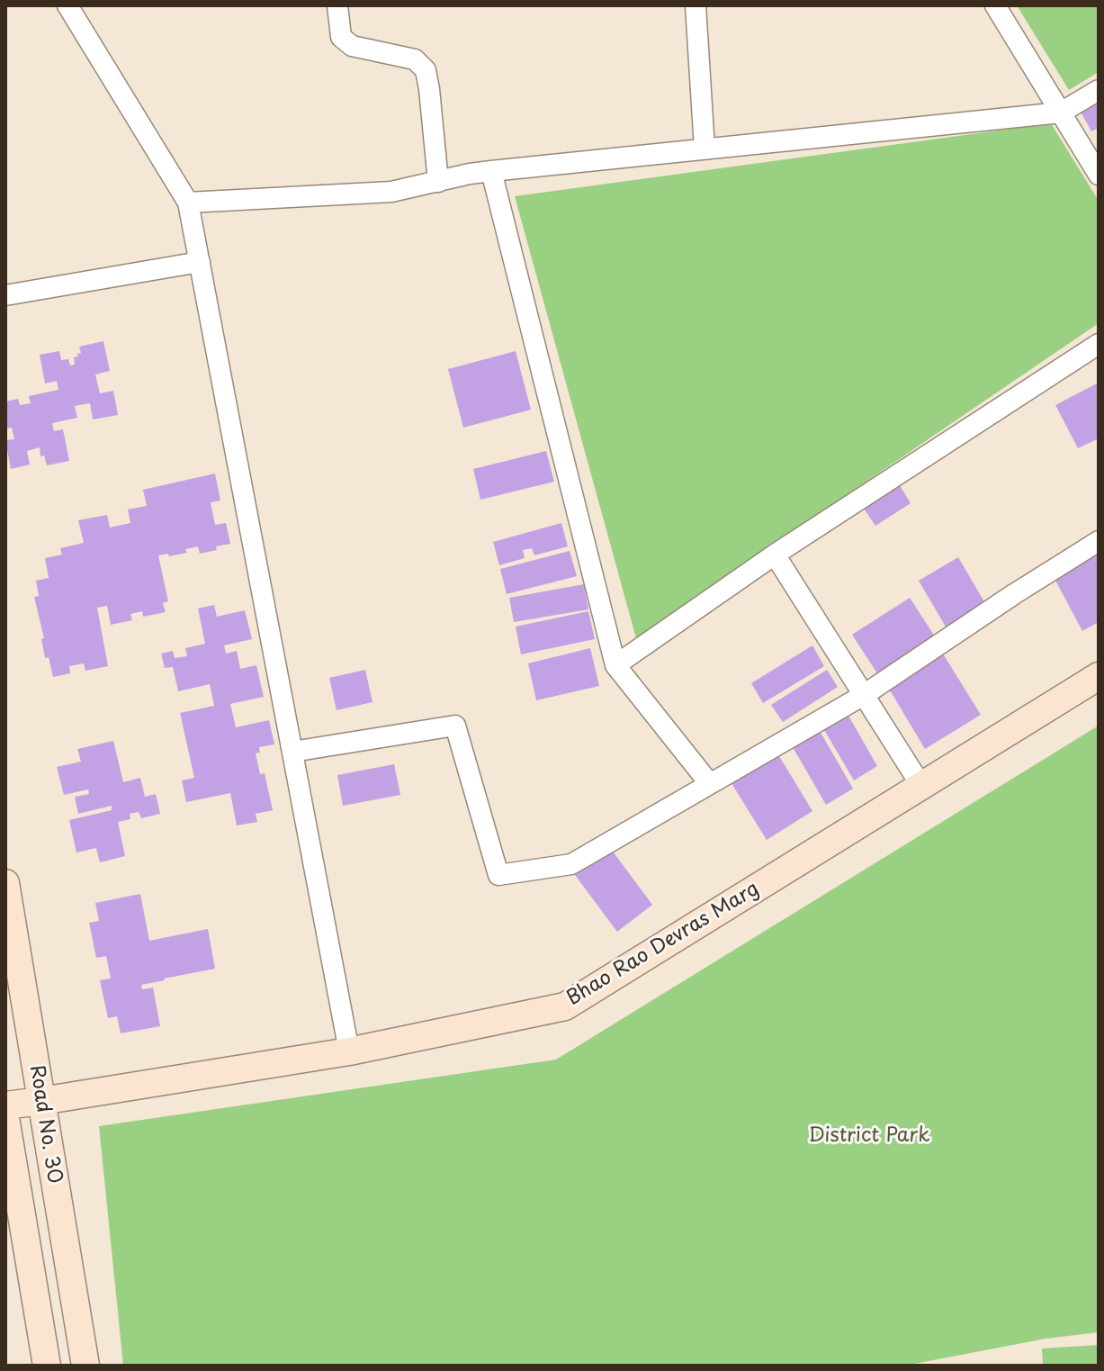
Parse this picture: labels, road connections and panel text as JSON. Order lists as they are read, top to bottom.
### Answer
{
  "streets": {
    "street": ["Bhao Rao Devras Marg", "Road No. 30"]
  },
  "crossings": [
    ["Bhao Rao Devras Marg", "Road No. 30"]
  ],
  "parks": ["District Park"]
}
